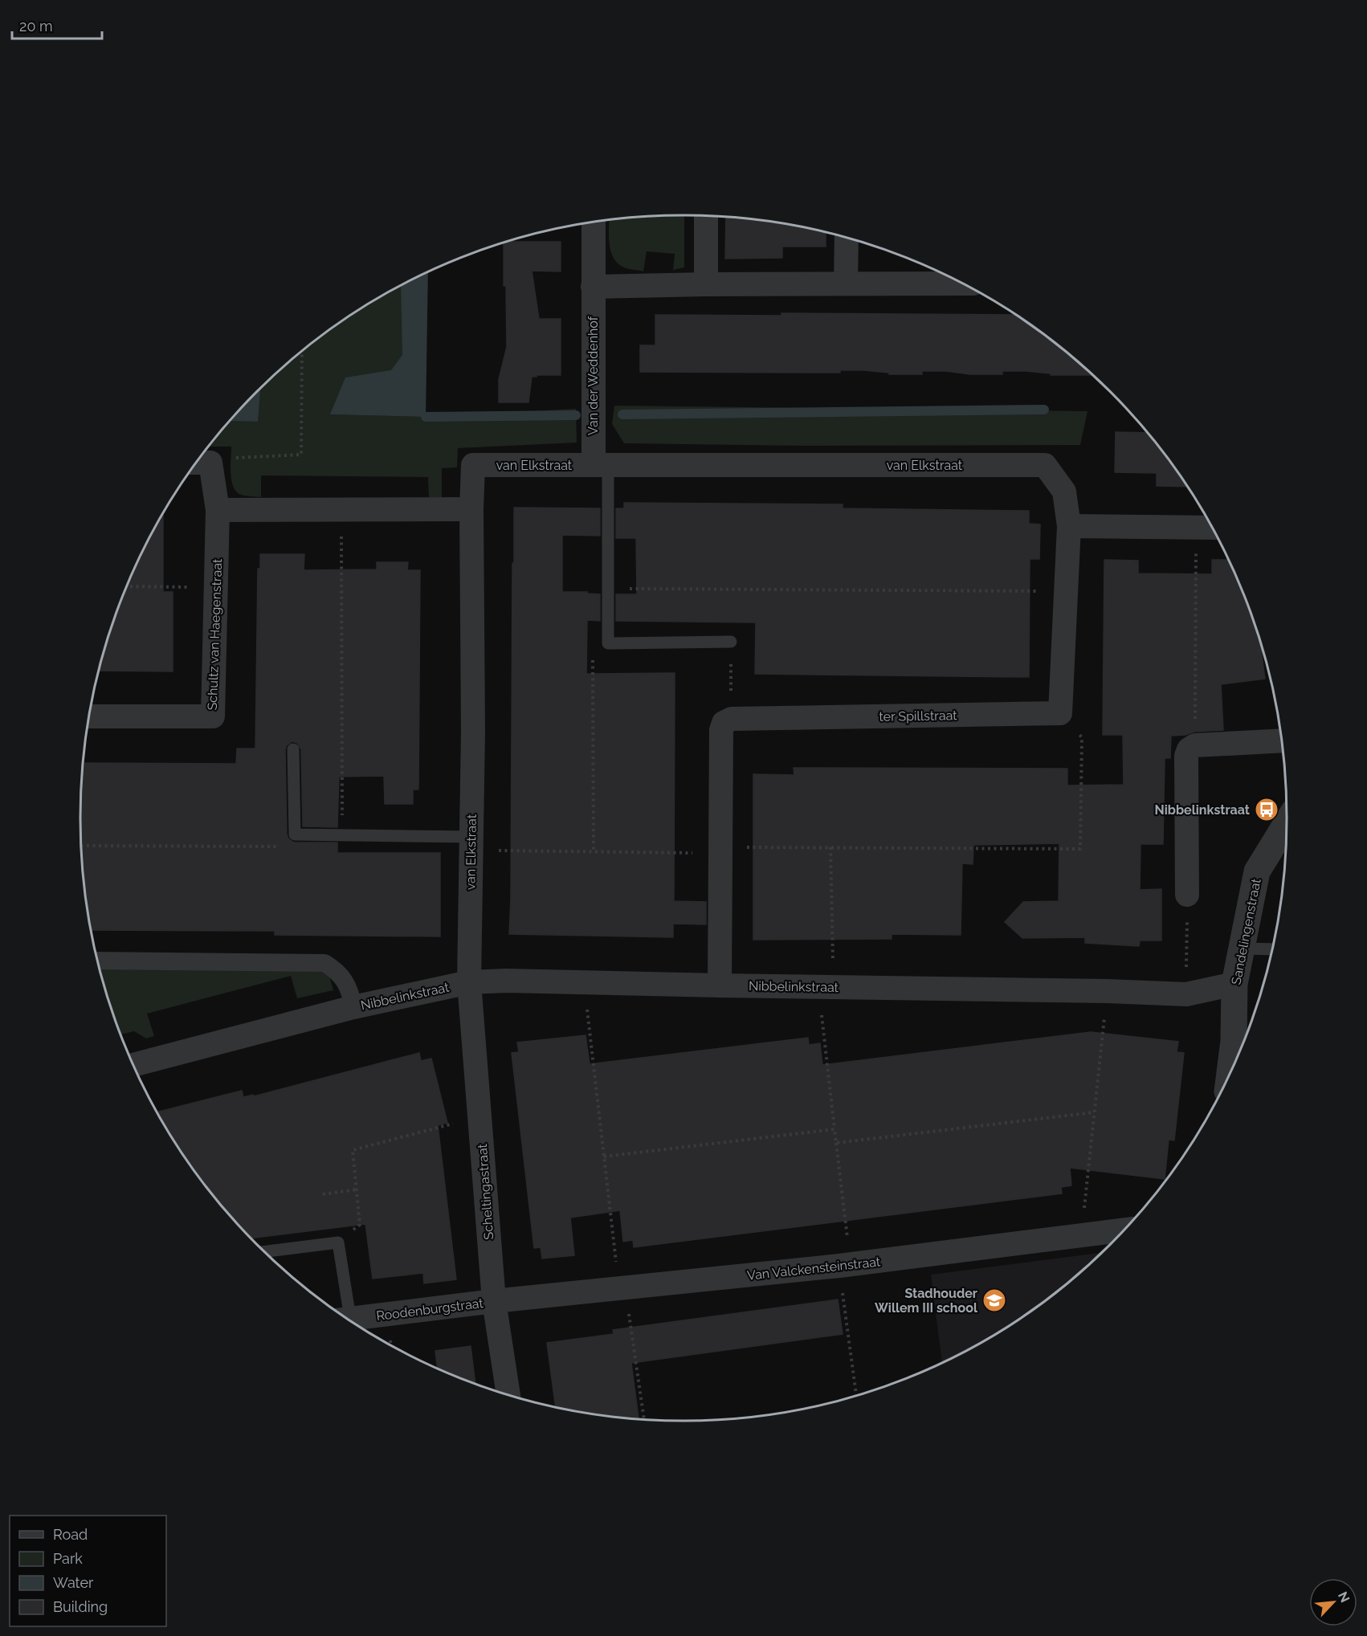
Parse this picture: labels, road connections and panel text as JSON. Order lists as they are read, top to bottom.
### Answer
{
  "streets": {
    "street": [
      "Van der Weddenhof",
      "van Elkstraat",
      "Schultz van Haegenstraat",
      "ter Spillstraat",
      "Sandelingenstraat",
      "Nibbelinkstraat",
      "Scheltingastraat",
      "Van Valckensteinstraat",
      "Roodenburgstraat"
    ]
  },
  "crossings": [
    ["Van der Weddenhof", "van Elkstraat"],
    ["van Elkstraat", "Nibbelinkstraat"],
    ["van Elkstraat", "Scheltingastraat"],
    ["Sandelingenstraat", "Nibbelinkstraat"],
    ["Nibbelinkstraat", "Scheltingastraat"],
    ["Scheltingastraat", "Van Valckensteinstraat"],
    ["Scheltingastraat", "Roodenburgstraat"],
    ["Van Valckensteinstraat", "Roodenburgstraat"]
  ],
  "places": {
    "bus stop": ["Nibbelinkstraat"],
    "school or university": ["Stadhouder Willem III school"]
  },
  "legend": [
    "Road",
    "Park",
    "Water",
    "Building"
  ],
  "scale_bar": "20 m",
  "north": "top right"
}
